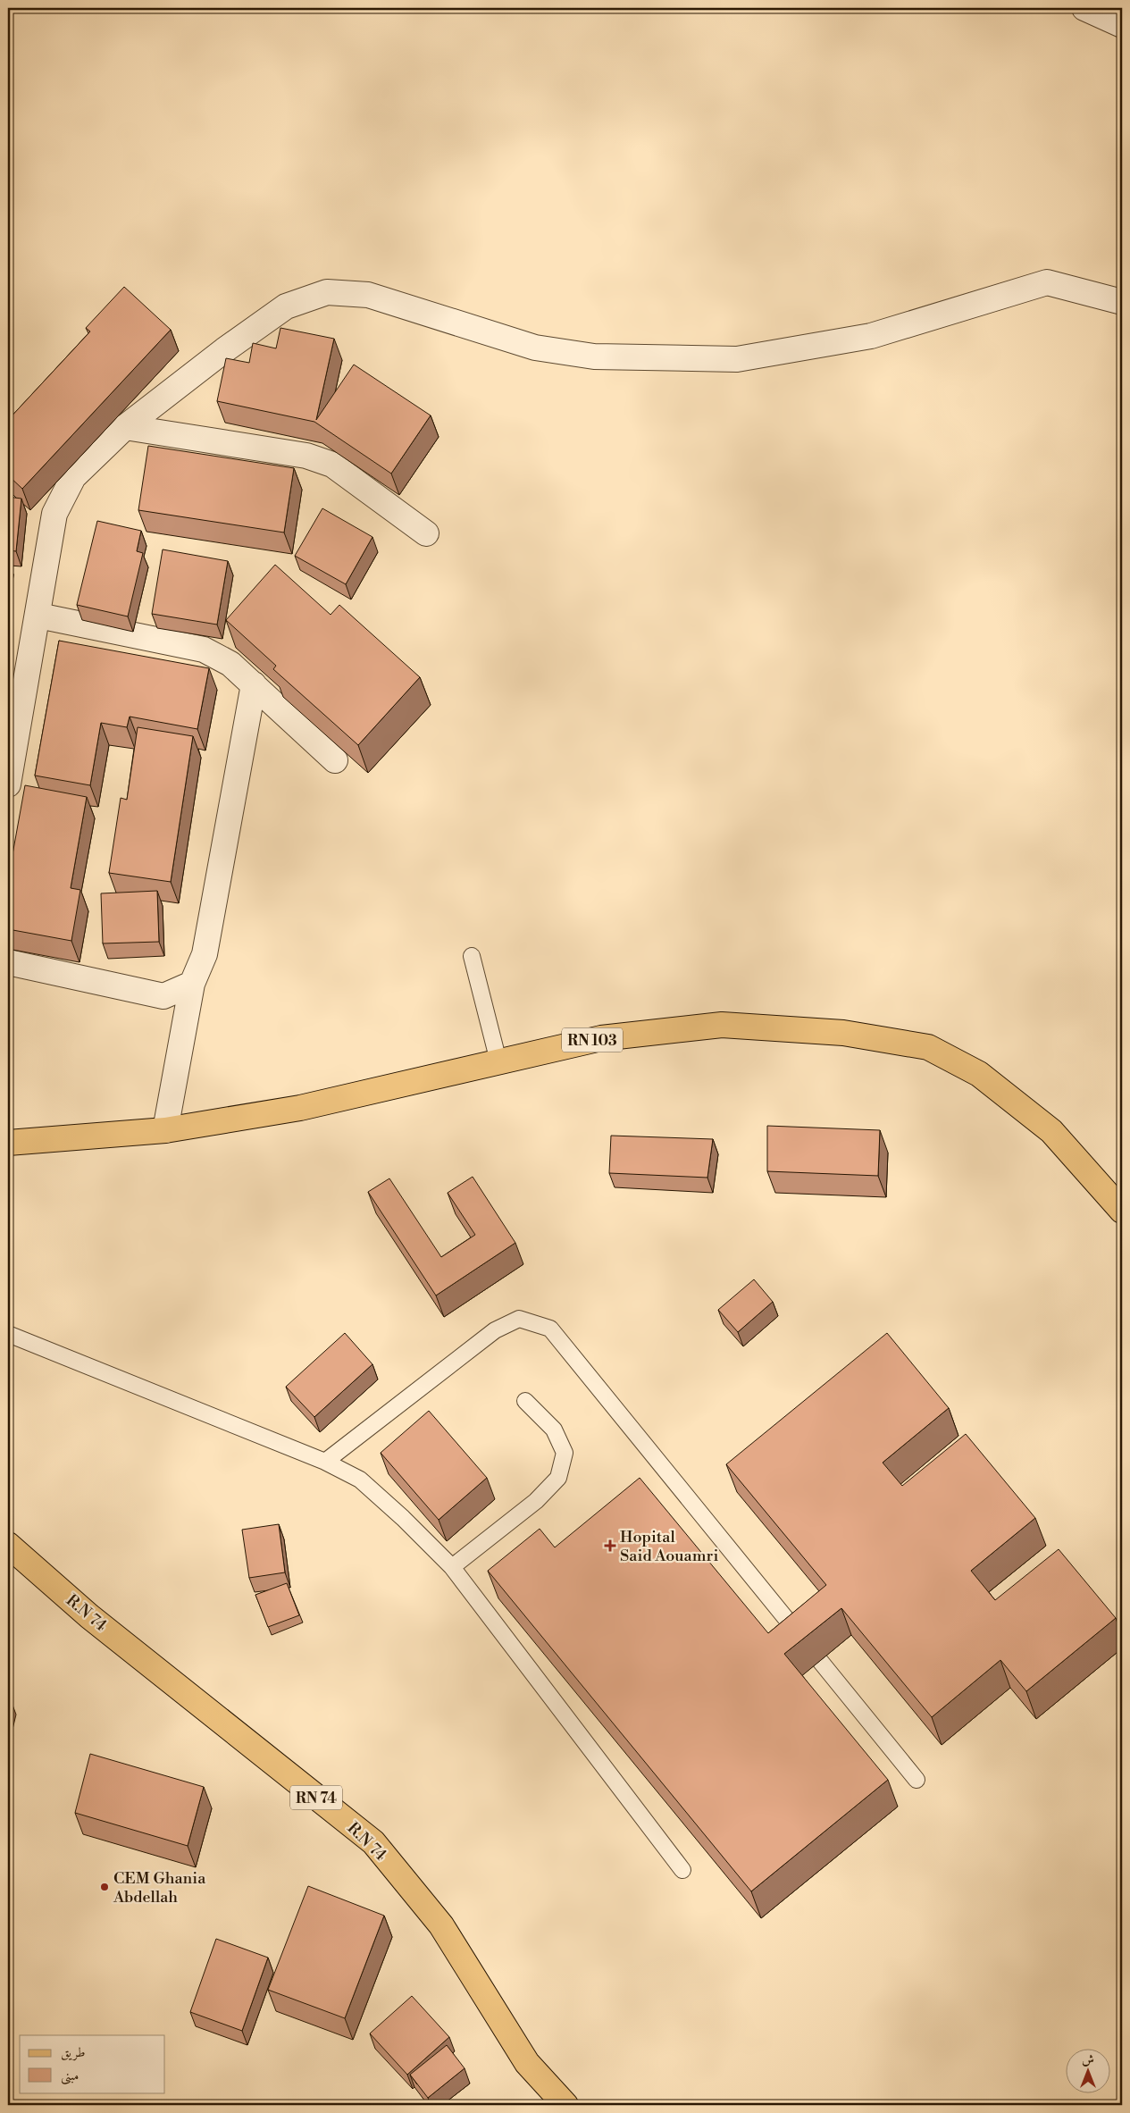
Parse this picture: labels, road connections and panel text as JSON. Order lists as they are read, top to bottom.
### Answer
{
  "streets": {
    "main road": ["RN 103", "R.N 74", "RN 74"]
  },
  "places": {
    "health": ["Hopital Said Aouamri"],
    "other": ["CEM Ghania Abdellah"]
  },
  "legend": ["طريق", "مبنى"],
  "north": "top"
}
